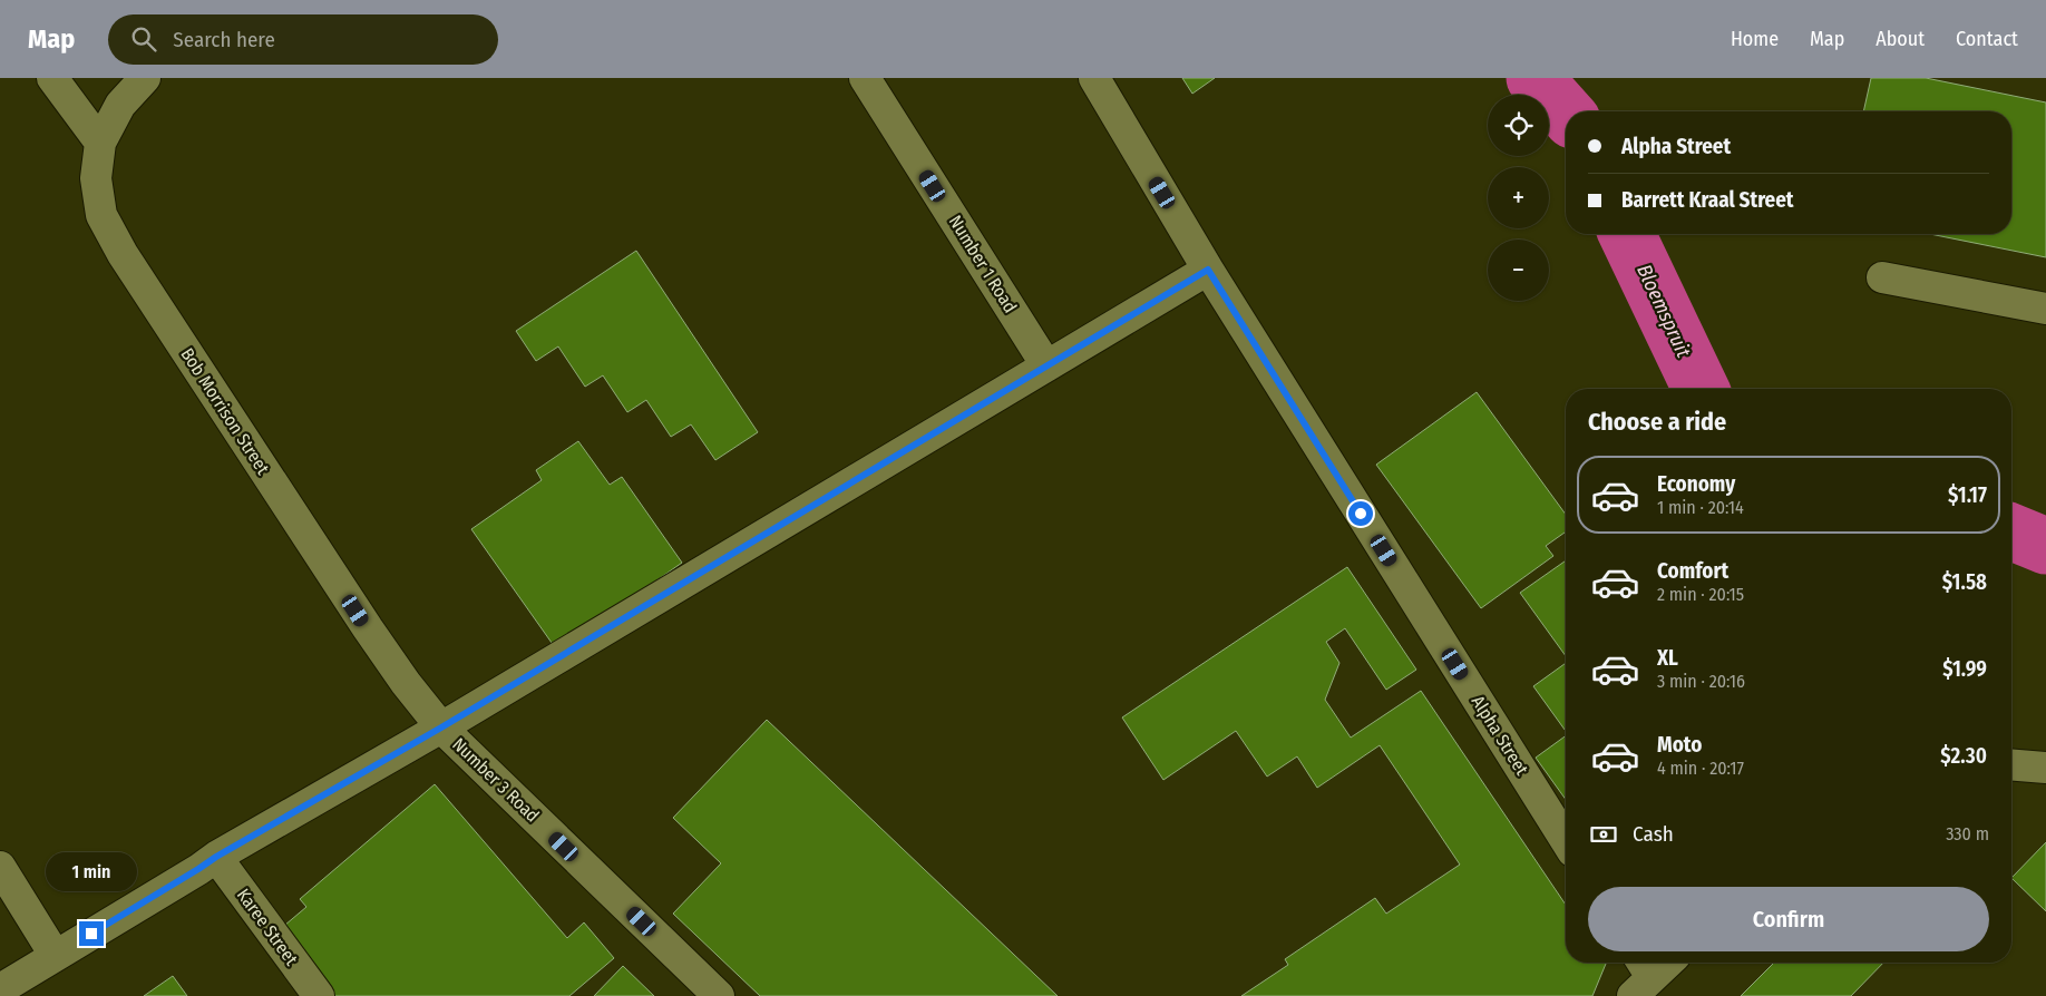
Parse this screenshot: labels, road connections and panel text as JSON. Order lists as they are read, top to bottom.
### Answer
{
  "streets": {
    "lane": [
      "Number 1 Road",
      "Bob Morrison Street",
      "Alpha Street",
      "Number 3 Road",
      "Karee Street"
    ]
  },
  "crossings": [
    ["Bob Morrison Street", "Number 3 Road"]
  ],
  "water": ["Bloemspruit"],
  "page": {
    "header": "Map",
    "search": "Search here",
    "nav": [
      "Home",
      "Map",
      "About",
      "Contact"
    ],
    "map_buttons": ["+", "−"],
    "banner": ["Alpha Street", "Barrett Kraal Street"],
    "heading": "Choose a ride",
    "list": [
      {
        "name": "Economy",
        "note": "1 min · 20:14",
        "value": "$1.17"
      },
      {
        "name": "Comfort",
        "note": "2 min · 20:15",
        "value": "$1.58"
      },
      {
        "name": "XL",
        "note": "3 min · 20:16",
        "value": "$1.99"
      },
      {
        "name": "Moto",
        "note": "4 min · 20:17",
        "value": "$2.30"
      }
    ],
    "pay": ["Cash", "330 m"],
    "bubble": "1 min",
    "buttons": "Confirm"
  }
}
